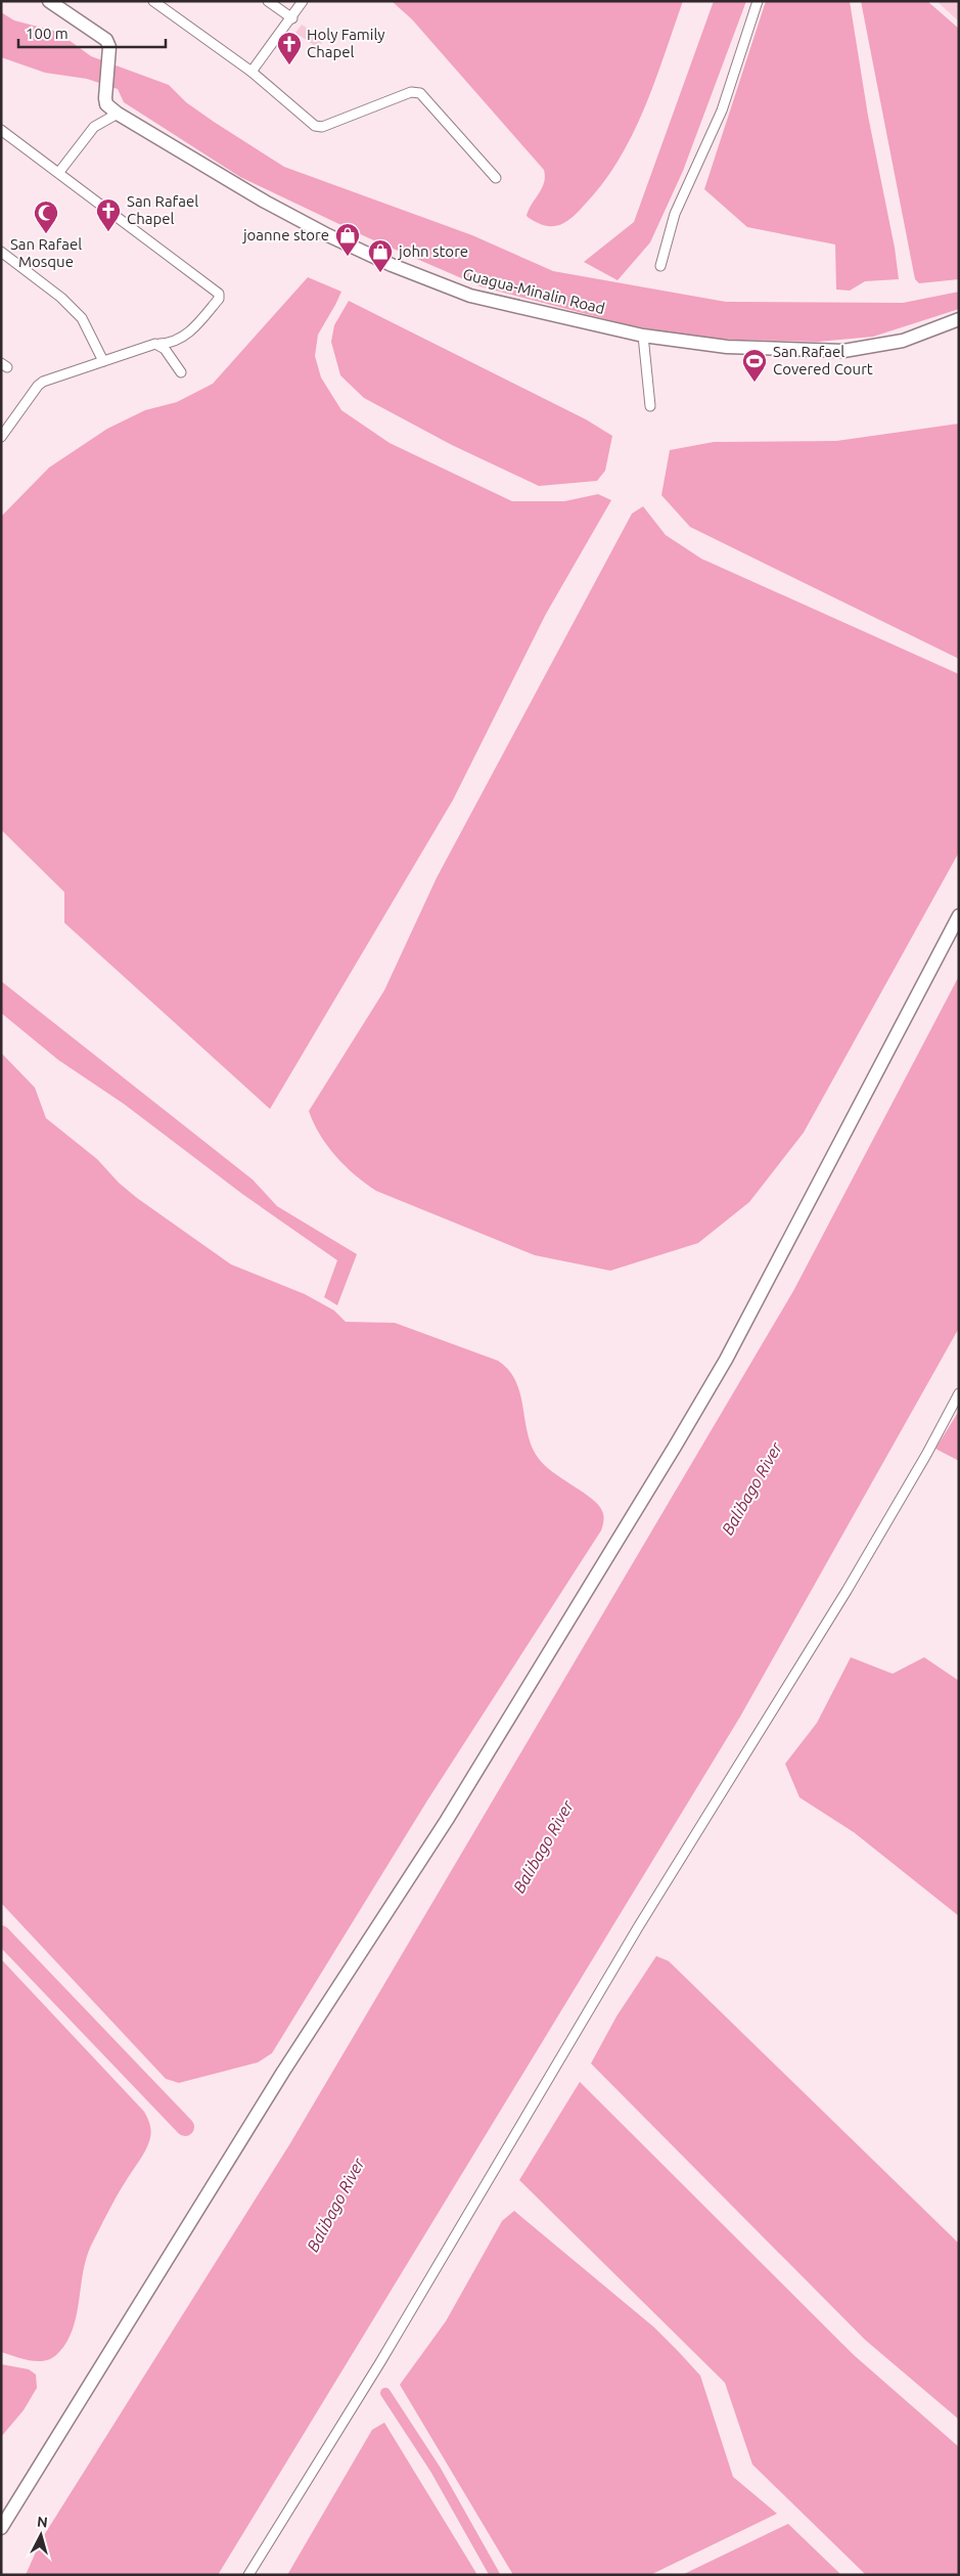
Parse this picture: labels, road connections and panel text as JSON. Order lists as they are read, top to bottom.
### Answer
{
  "streets": {
    "street": ["Guagua-Minalin Road"]
  },
  "water": ["Balibago River"],
  "places": {
    "church": ["Holy Family Chapel", "San Rafael Chapel"],
    "mosque": ["San Rafael Mosque"],
    "shop": ["joanne store", "john store"],
    "sports": ["San Rafael Covered Court"]
  },
  "scale_bar": "100 m",
  "north": "top"
}
